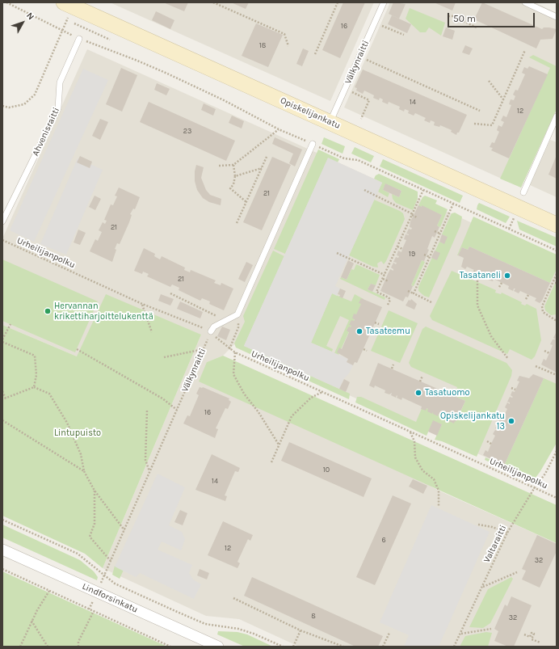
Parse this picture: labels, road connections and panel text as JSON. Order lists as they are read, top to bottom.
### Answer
{
  "streets": {
    "main road": ["Opiskelijankatu"],
    "street": ["Lindforsinkatu"],
    "lane": ["Välkynraitti", "Ahvenisraitti"],
    "path": ["Urheilijanpolku", "Valtaraitti"]
  },
  "crossings": [
    ["Välkynraitti", "Opiskelijankatu"],
    ["Välkynraitti", "Urheilijanpolku"],
    ["Välkynraitti", "Lindforsinkatu"],
    ["Urheilijanpolku", "Valtaraitti"]
  ],
  "parks": ["Lintupuisto"],
  "places": [
    "Tasataneli",
    "Hervannan krikettiharjoittelukenttä",
    "Tasateemu",
    "Tasatuomo",
    "Opiskelijankatu 13"
  ],
  "house_numbers": [
    "16",
    "18",
    "14",
    "12",
    "23",
    "21",
    "21",
    "19",
    "21",
    "16",
    "10",
    "14",
    "6",
    "12",
    "32",
    "8",
    "32"
  ],
  "scale_bar": "50 m",
  "north": "top right"
}
